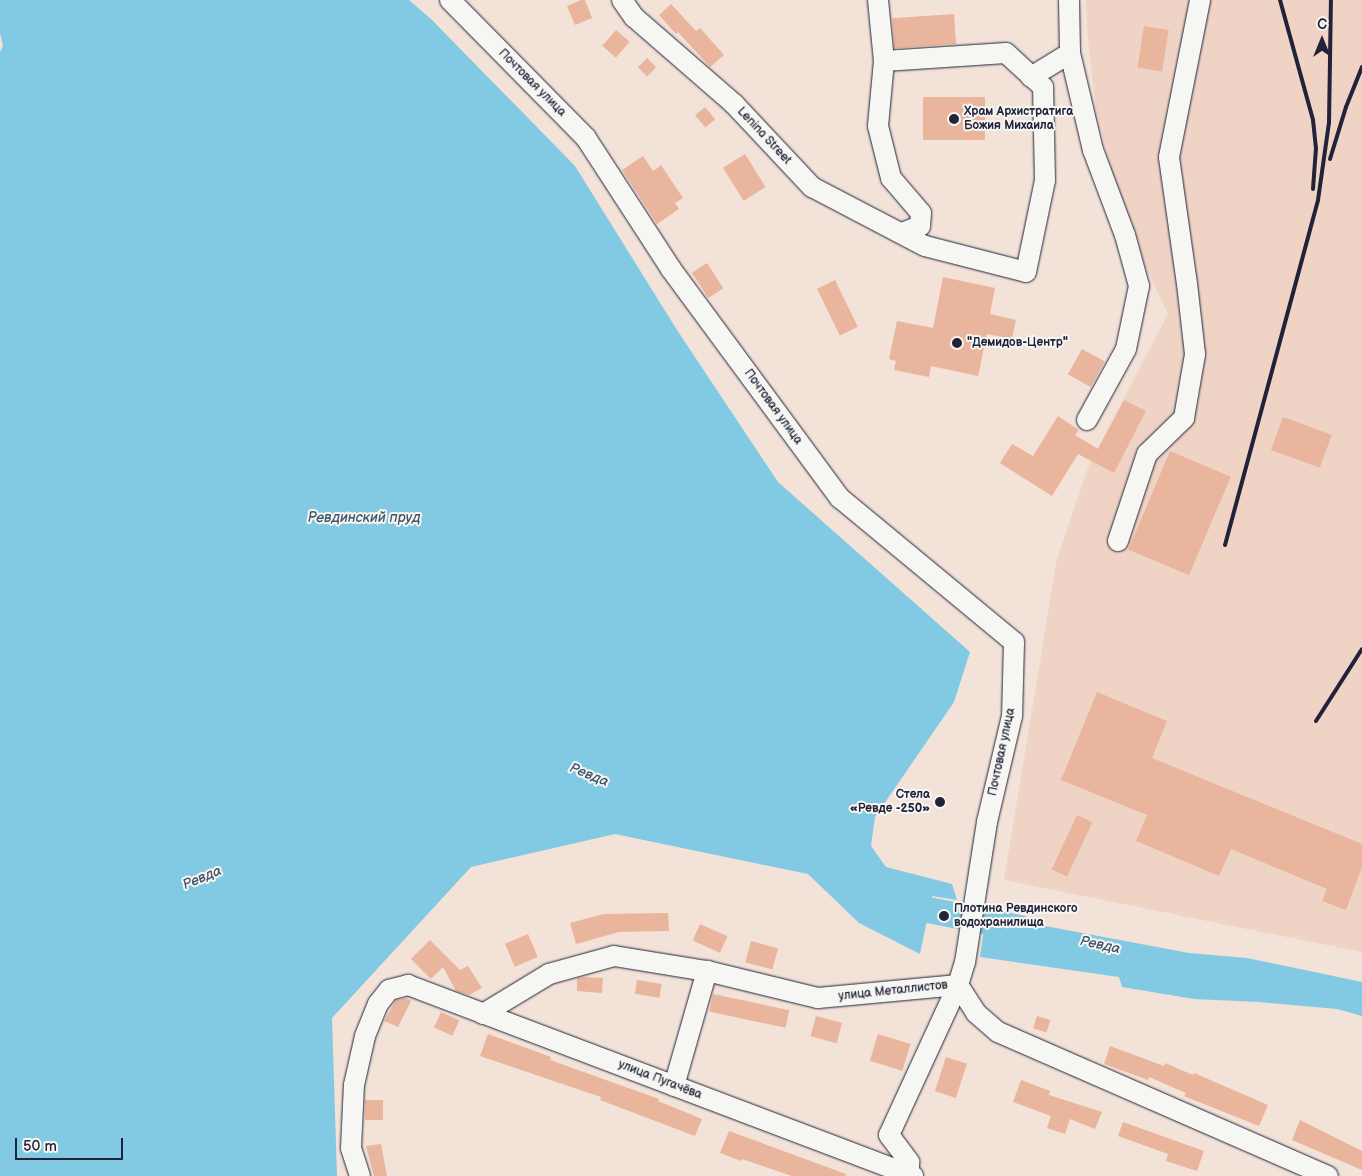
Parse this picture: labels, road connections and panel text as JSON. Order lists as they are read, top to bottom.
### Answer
{
  "streets": {
    "street": [
      "Почтовая улица",
      "Lenina Street",
      "улица Металлистов",
      "улица Пугачёва"
    ]
  },
  "crossings": [
    ["Почтовая улица", "улица Металлистов"],
    ["улица Металлистов", "улица Пугачёва"]
  ],
  "water": ["Ревдинский пруд", "Ревда"],
  "places": [
    "Храм Архистратига Божия Михаила",
    "\"Демидов-Центр\"",
    "Стела «Ревде -250»",
    "Плотина Ревдинского водохранилища"
  ],
  "scale_bar": "50 m",
  "north": "top"
}
